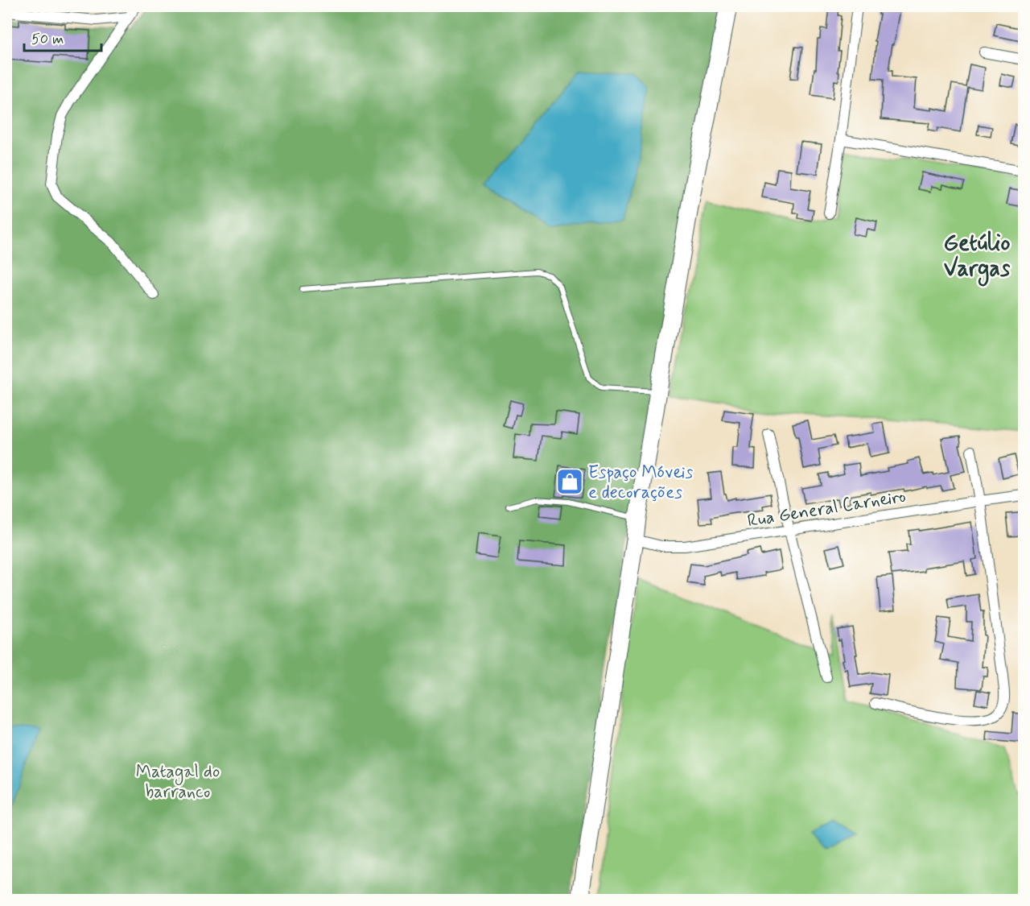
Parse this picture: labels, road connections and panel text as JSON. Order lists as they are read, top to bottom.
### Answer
{
  "streets": {
    "street": ["Rua General Carneiro"]
  },
  "districts": ["Getúlio Vargas"],
  "parks": ["Matagal do barranco"],
  "places": {
    "shop": ["Espaço Móveis e decorações"]
  },
  "scale_bar": "50 m"
}
